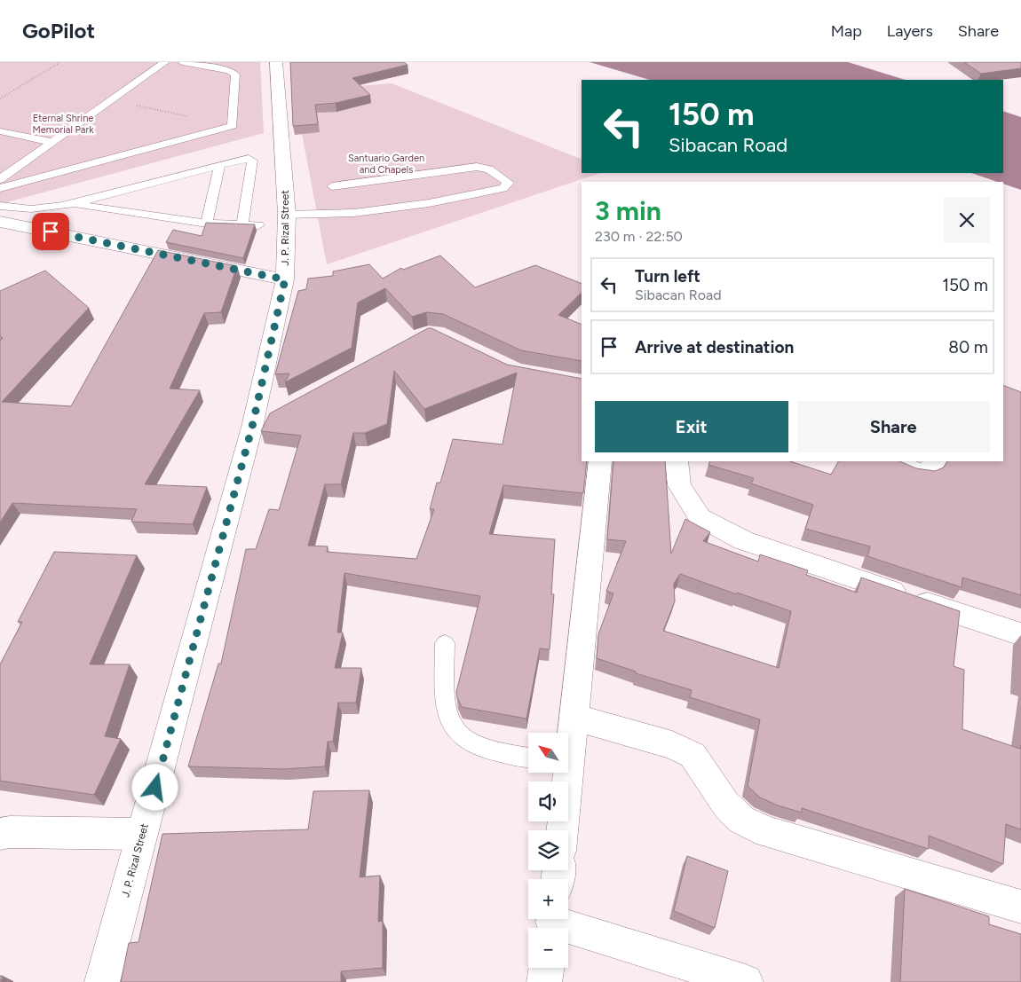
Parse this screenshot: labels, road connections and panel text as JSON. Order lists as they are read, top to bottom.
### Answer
{
  "streets": {
    "street": ["J. P. Rizal Street"]
  },
  "parks": ["Eternal Shrine Memorial Park", "Santuario Garden and Chapels"],
  "north": "top left",
  "page": {
    "header": "GoPilot",
    "nav": ["Map", "Layers", "Share"],
    "turn": ["150 m", "Sibacan Road"],
    "heading": ["3 min", "230 m · 22:50"],
    "list": [
      {
        "name": "Turn left",
        "note": "Sibacan Road",
        "value": "150 m"
      },
      {
        "name": "Arrive at destination",
        "value": "80 m"
      }
    ],
    "buttons": ["Exit", "Share"],
    "map_buttons": ["+", "−"]
  }
}
